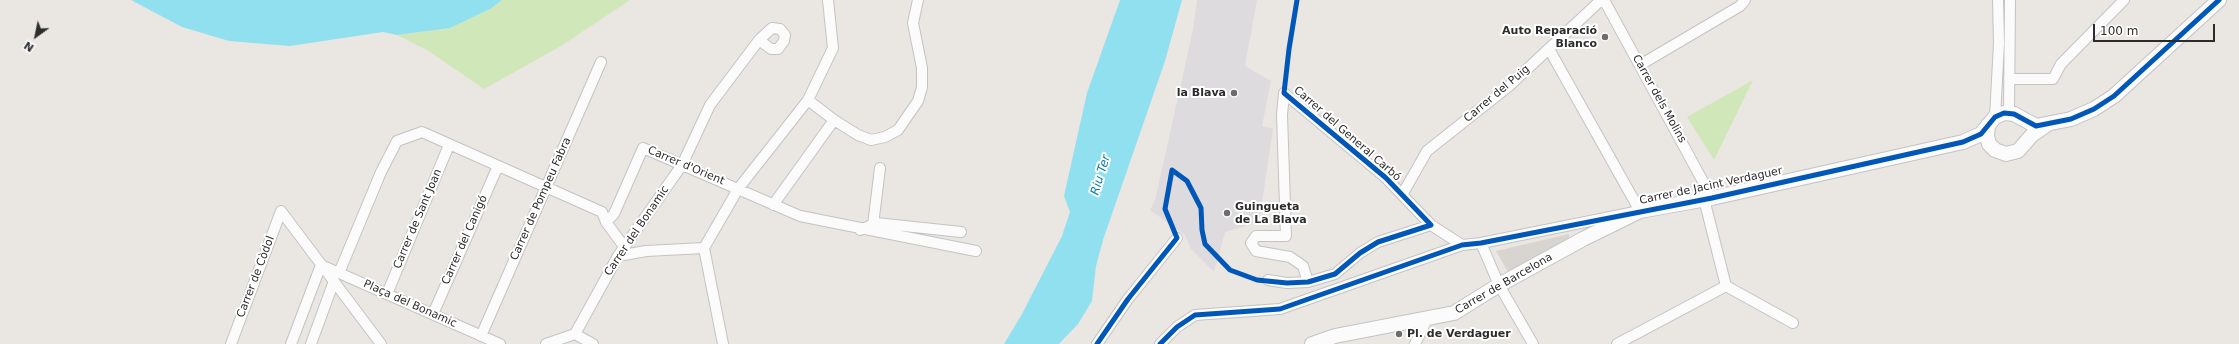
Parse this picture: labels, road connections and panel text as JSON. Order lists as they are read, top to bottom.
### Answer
{
  "streets": {
    "street": [
      "Carrer del Puig",
      "Carrer dels Molins",
      "Carrer del General Carbó",
      "Carrer d'Orient",
      "Carrer de Jacint Verdaguer",
      "Carrer de Pompeu Fabra",
      "Carrer de Sant Joan",
      "Carrer del Bonamic",
      "Carrer del Canigó",
      "Carrer de Còdol",
      "Carrer de Barcelona",
      "Plaça del Bonamic"
    ]
  },
  "crossings": [
    ["Carrer del Puig", "Carrer del General Carbó"],
    ["Carrer dels Molins", "Carrer de Jacint Verdaguer"],
    ["Carrer del General Carbó", "Carrer de Jacint Verdaguer"],
    ["Carrer d'Orient", "Carrer del Bonamic"],
    ["Carrer de Jacint Verdaguer", "Carrer de Barcelona"],
    ["Carrer de Pompeu Fabra", "Plaça del Bonamic"],
    ["Carrer de Sant Joan", "Plaça del Bonamic"],
    ["Carrer del Canigó", "Plaça del Bonamic"],
    ["Carrer de Còdol", "Plaça del Bonamic"]
  ],
  "water": ["Riu Ter"],
  "places": [
    "Auto Reparació Blanco",
    "la Blava",
    "Guingueta de La Blava",
    "Pl. de Verdaguer"
  ],
  "scale_bar": "100 m",
  "north": "bottom left"
}
